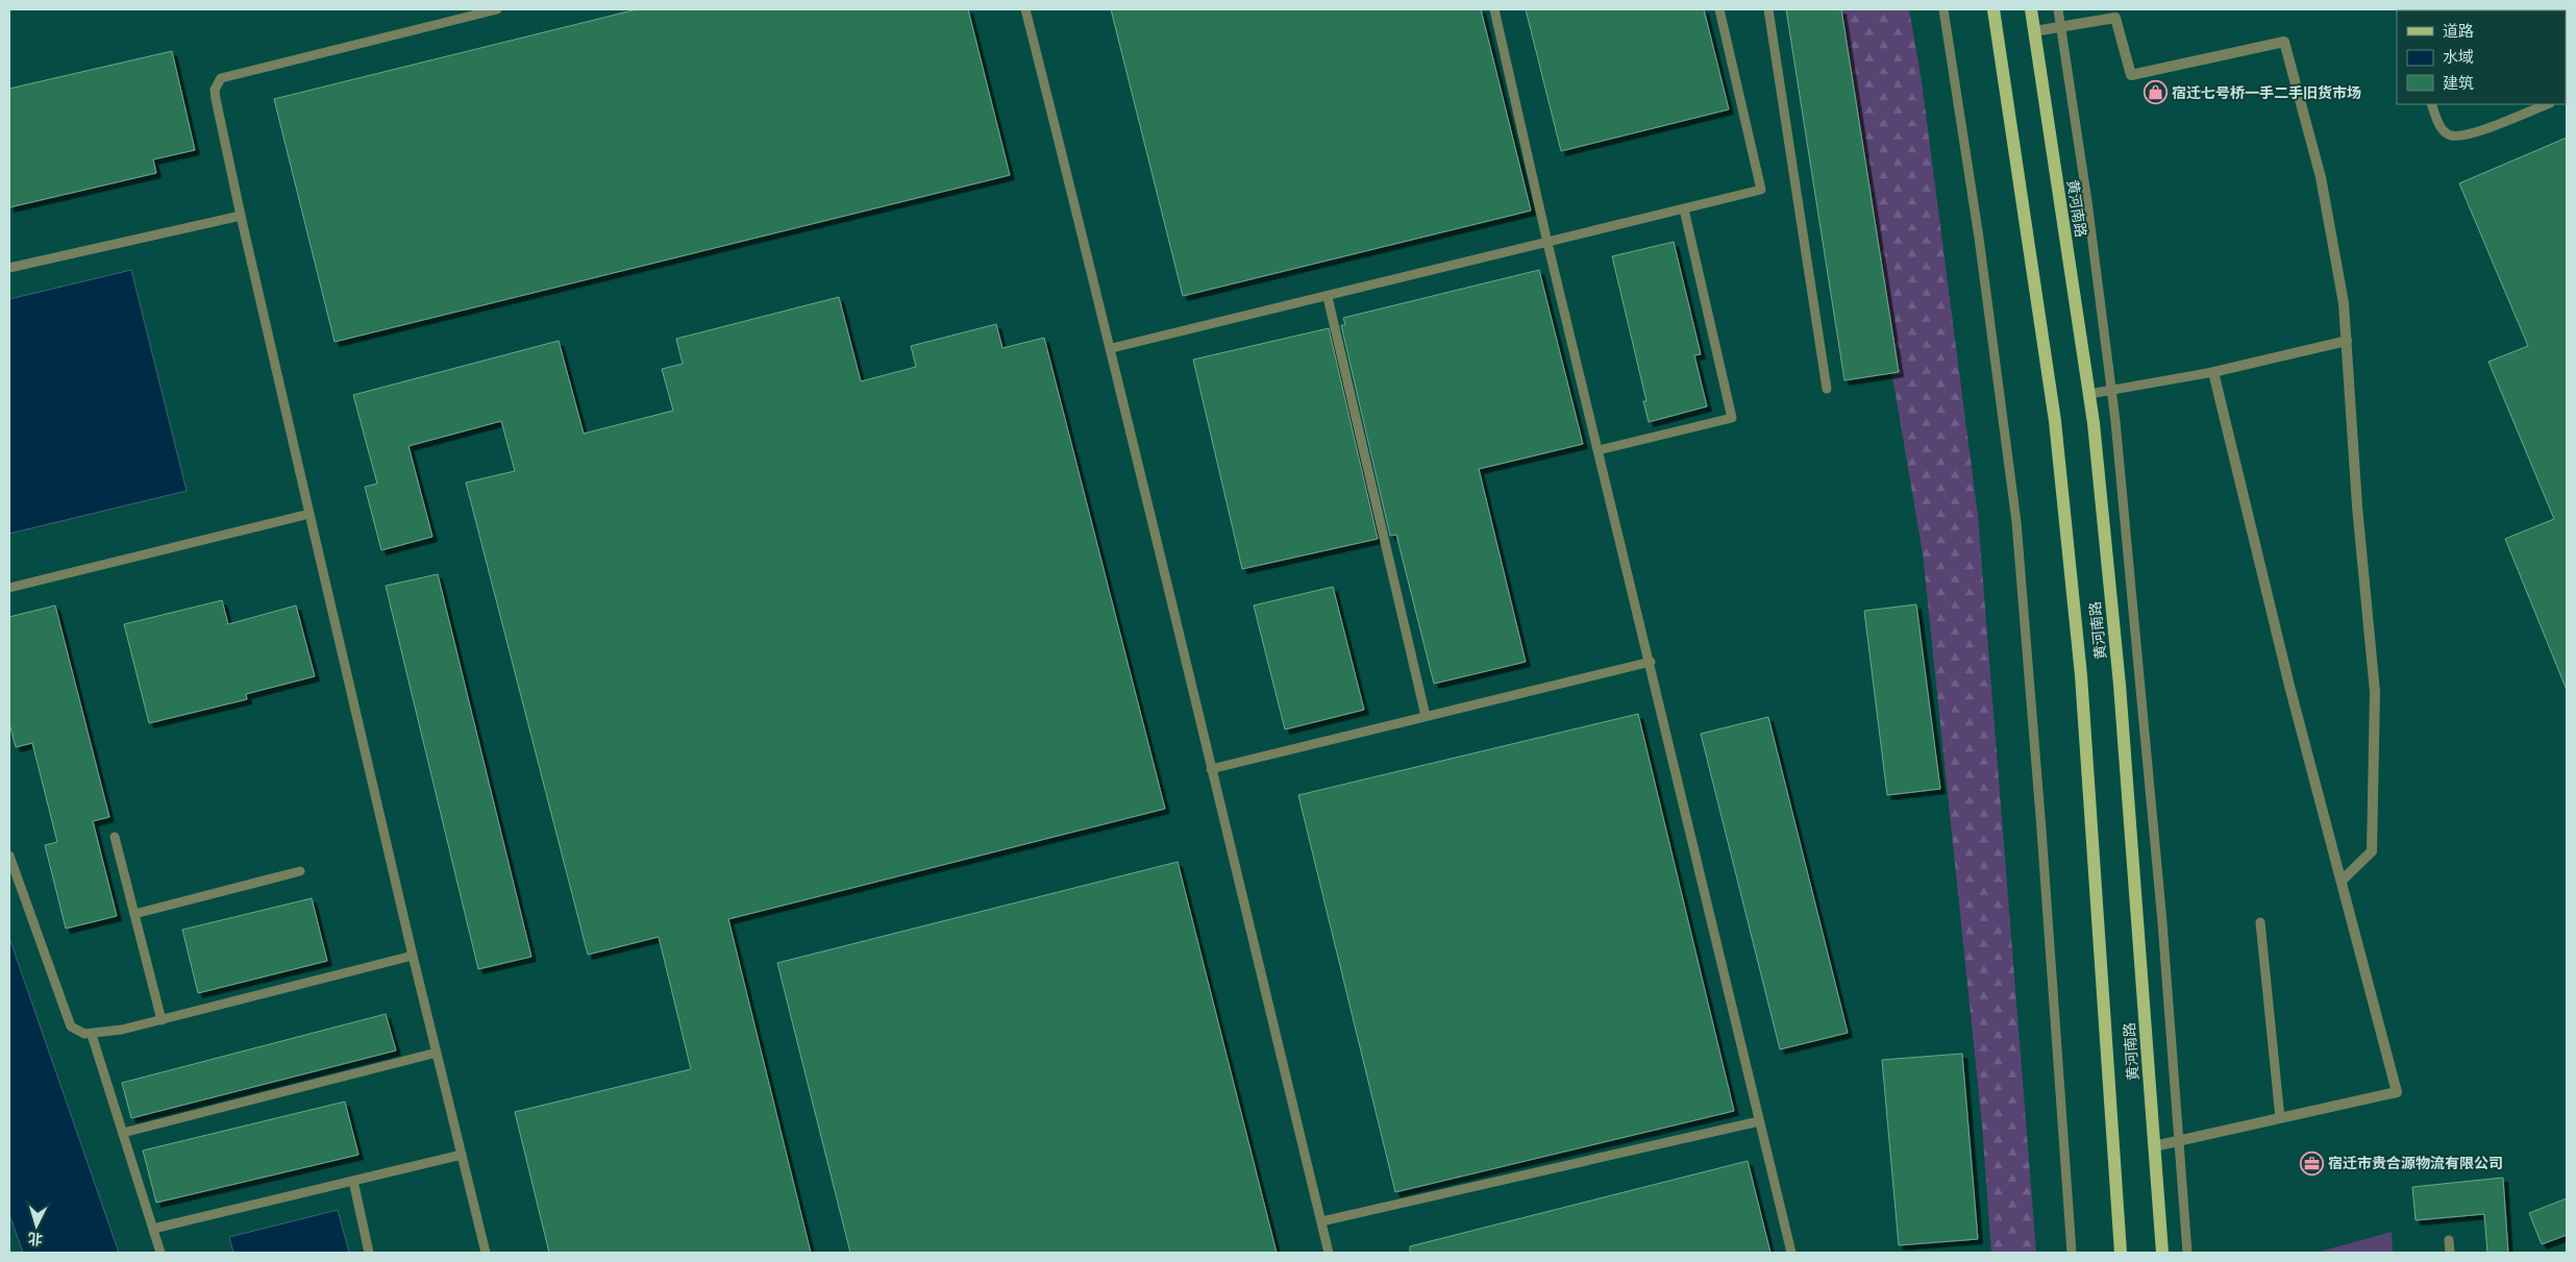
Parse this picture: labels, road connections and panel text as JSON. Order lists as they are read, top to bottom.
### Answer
{
  "streets": {
    "main road": ["黄河南路"]
  },
  "places": {
    "shop": ["宿迁七号桥一手二手旧货市场"],
    "office": ["宿迁市贵合源物流有限公司"]
  },
  "legend": ["道路", "水域", "建筑"],
  "north": "bottom"
}
